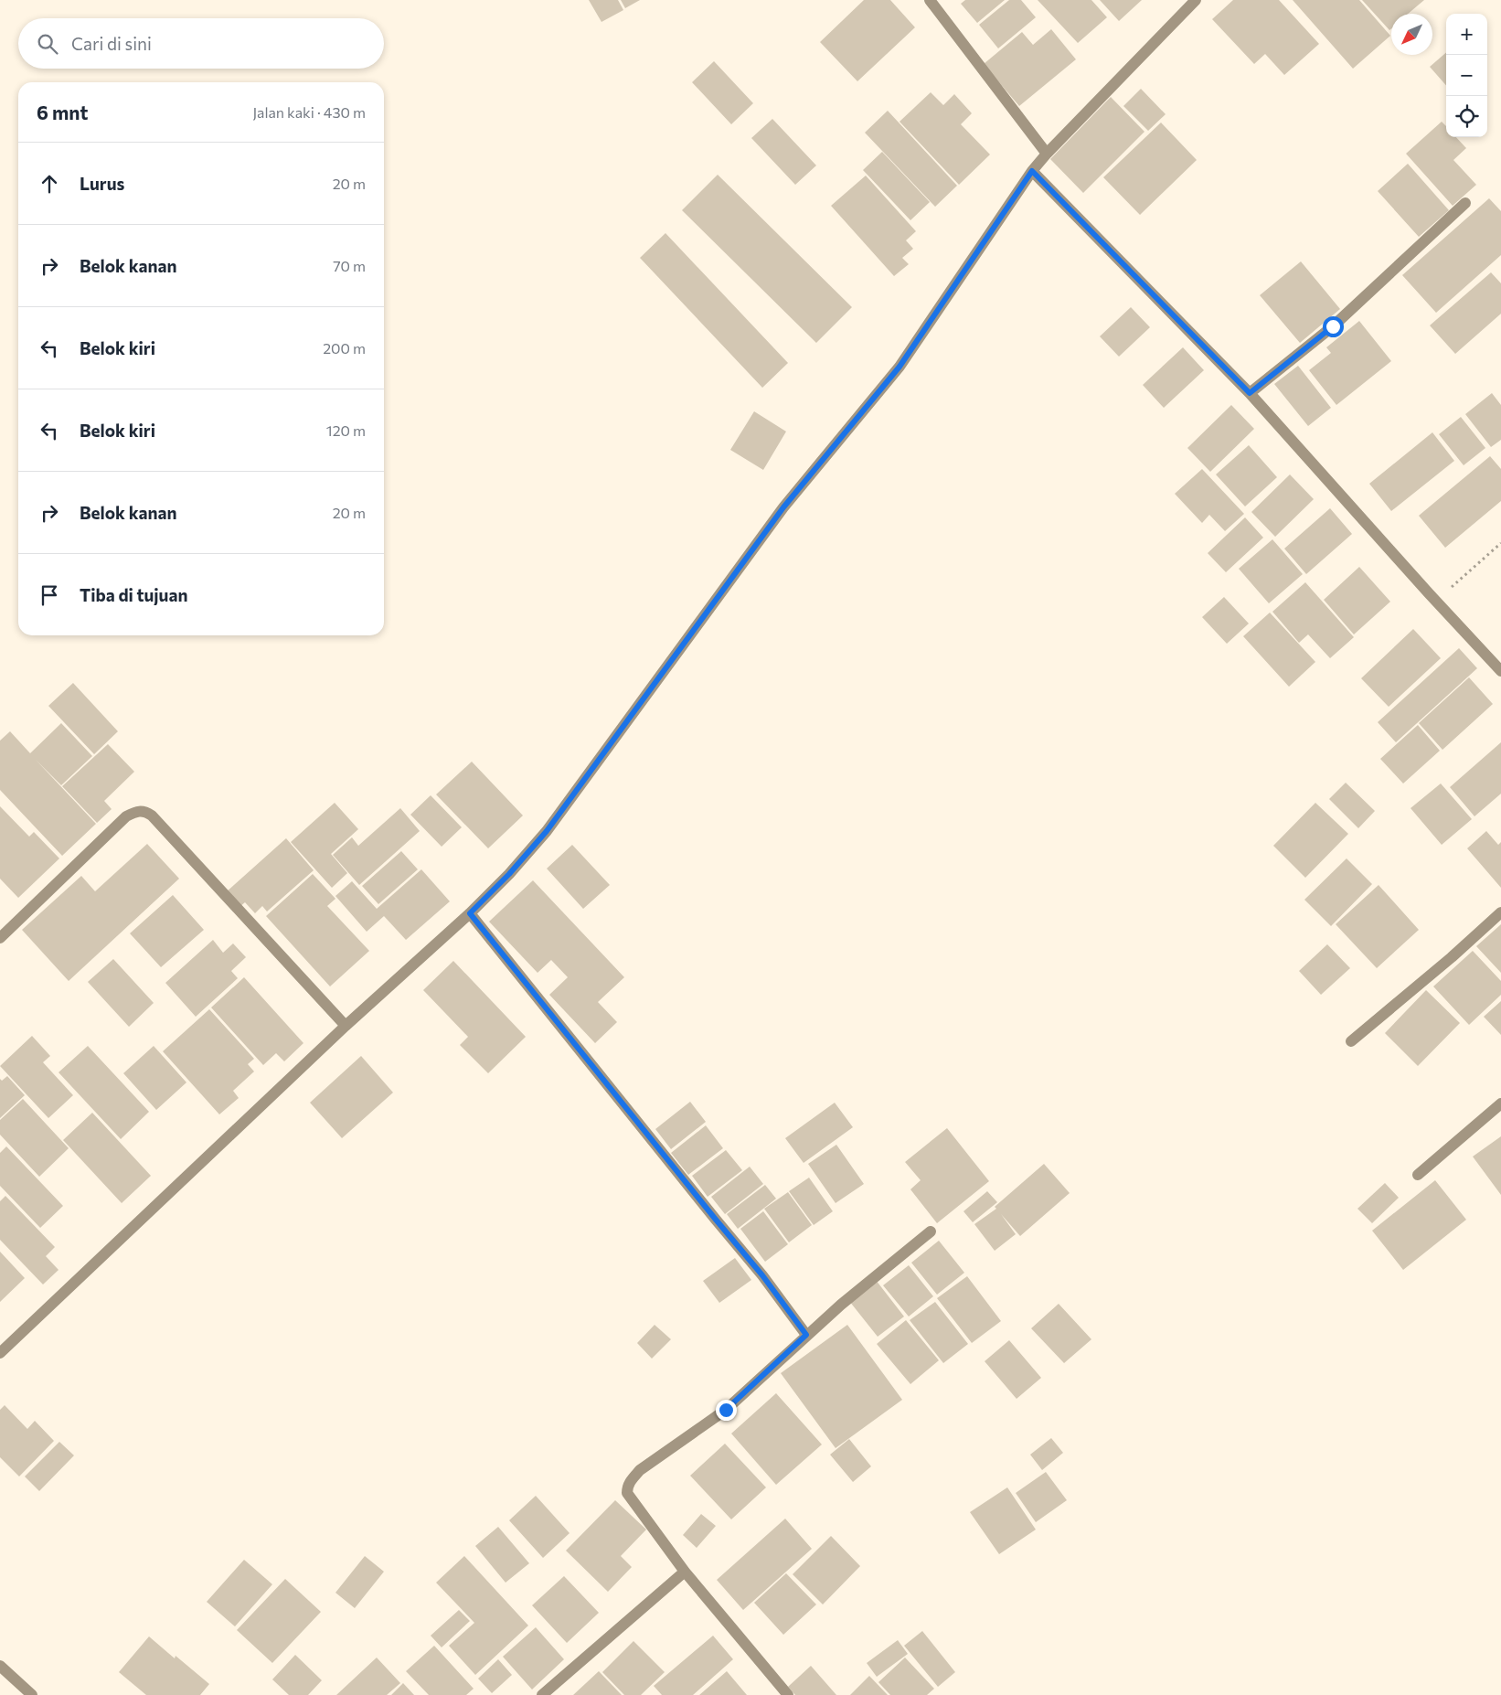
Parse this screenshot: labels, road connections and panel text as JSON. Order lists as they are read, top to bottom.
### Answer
{
  "north": "bottom left",
  "page": {
    "map_buttons": ["+", "−"],
    "search": "Cari di sini",
    "heading": ["6 mnt", "Jalan kaki · 430 m"],
    "list": [
      ["Lurus", "20 m"],
      ["Belok kanan", "70 m"],
      ["Belok kiri", "200 m"],
      ["Belok kiri", "120 m"],
      ["Belok kanan", "20 m"],
      "Tiba di tujuan"
    ]
  }
}
